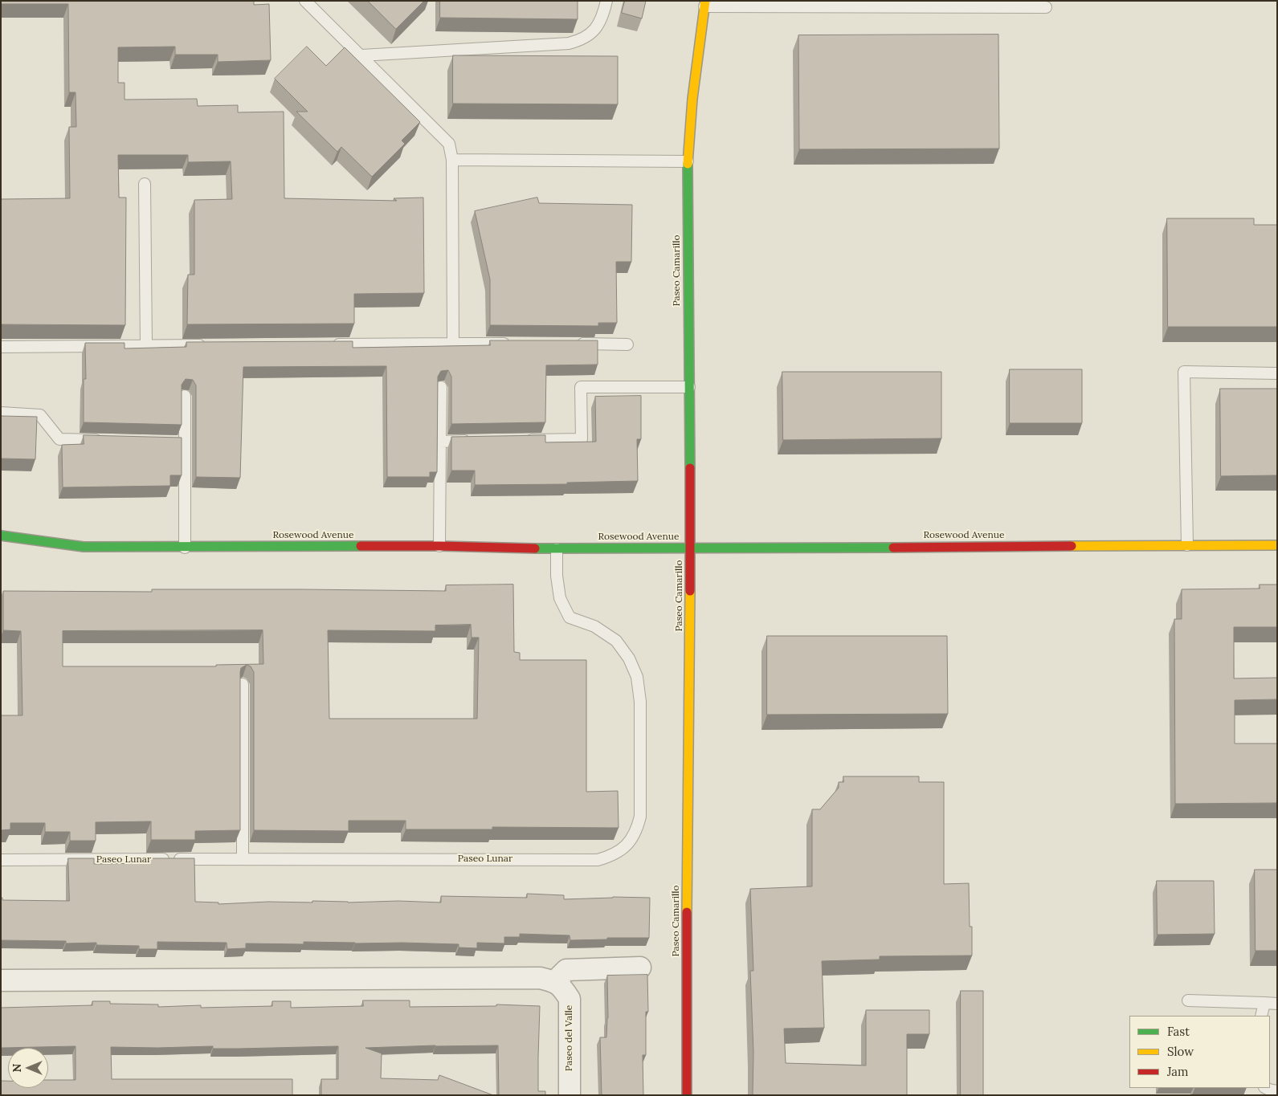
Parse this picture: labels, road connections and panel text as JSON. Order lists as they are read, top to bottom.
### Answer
{
  "streets": {
    "main road": ["Paseo Camarillo", "Rosewood Avenue"],
    "street": ["Paseo del Valle"],
    "lane": ["Paseo Lunar"]
  },
  "crossings": [
    ["Paseo Camarillo", "Rosewood Avenue"],
    ["Rosewood Avenue", "Paseo Lunar"]
  ],
  "legend": ["Fast", "Slow", "Jam"],
  "north": "left"
}
